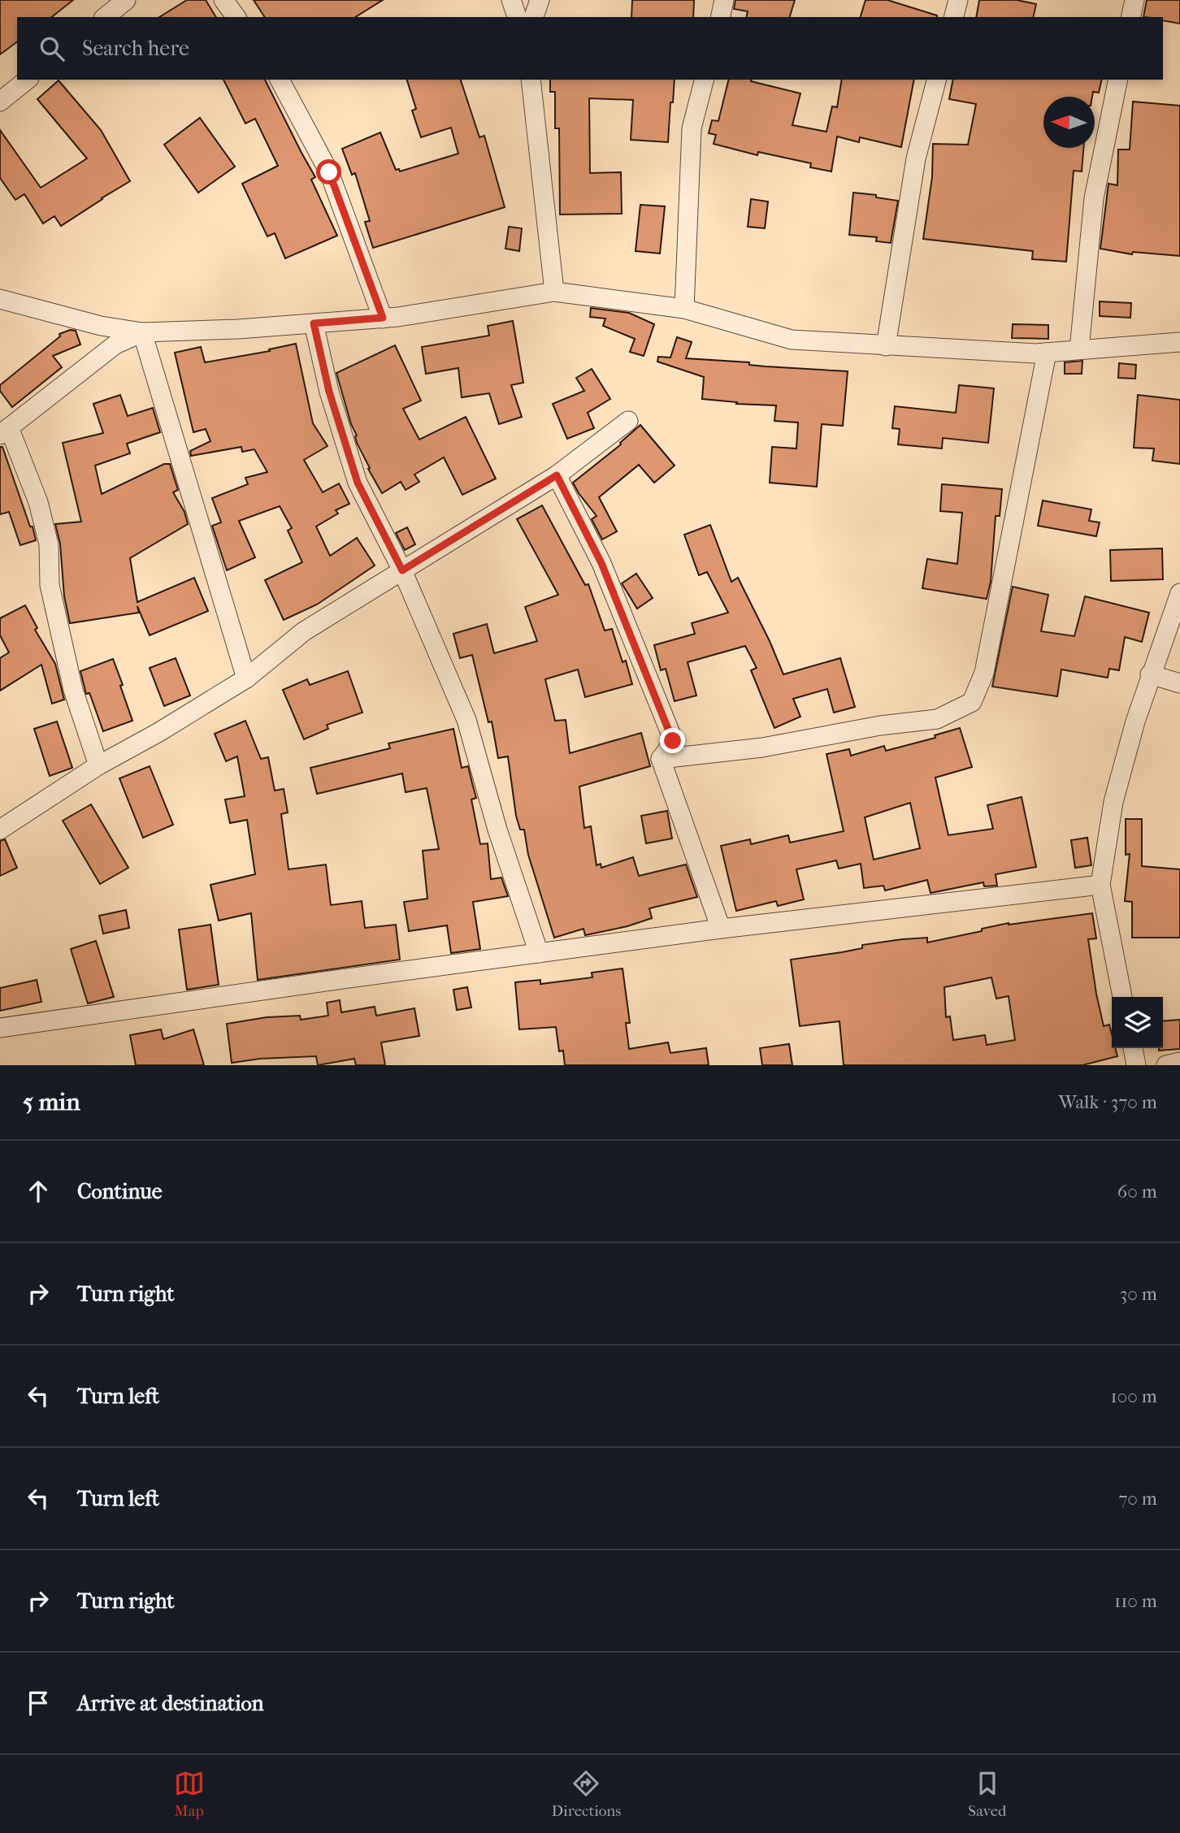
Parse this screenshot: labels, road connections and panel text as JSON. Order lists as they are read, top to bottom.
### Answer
{
  "north": "left",
  "page": {
    "search": "Search here",
    "heading": ["5 min", "Walk · 370 m"],
    "list": [
      ["Continue", "60 m"],
      ["Turn right", "30 m"],
      ["Turn left", "100 m"],
      ["Turn left", "70 m"],
      ["Turn right", "110 m"],
      "Arrive at destination"
    ],
    "nav": ["Map", "Directions", "Saved"]
  }
}
